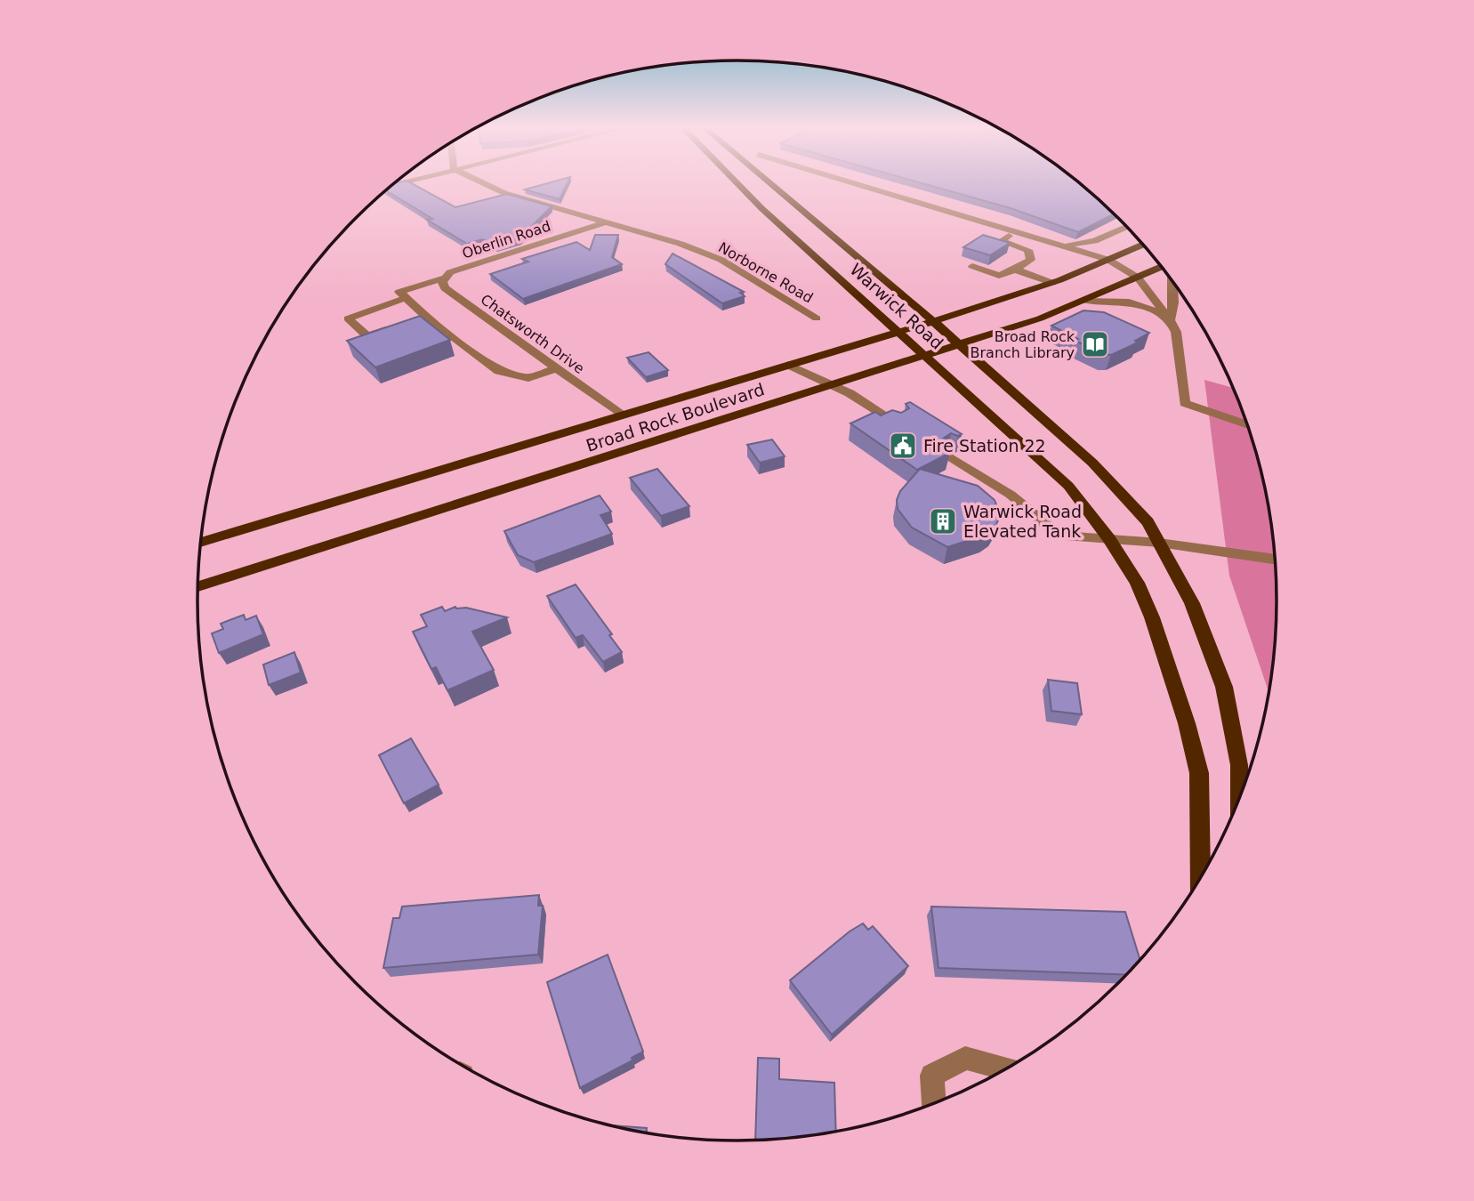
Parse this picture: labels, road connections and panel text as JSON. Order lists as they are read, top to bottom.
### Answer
{
  "streets": {
    "main road": ["Warwick Road", "Broad Rock Boulevard"],
    "street": ["Oberlin Road", "Norborne Road", "Chatsworth Drive"]
  },
  "crossings": [
    ["Oberlin Road", "Norborne Road"],
    ["Oberlin Road", "Chatsworth Drive"],
    ["Warwick Road", "Broad Rock Boulevard"],
    ["Chatsworth Drive", "Broad Rock Boulevard"]
  ],
  "places": {
    "library": ["Broad Rock Branch Library"],
    "public building": ["Fire Station 22"],
    "building": ["Warwick Road Elevated Tank"]
  }
}
